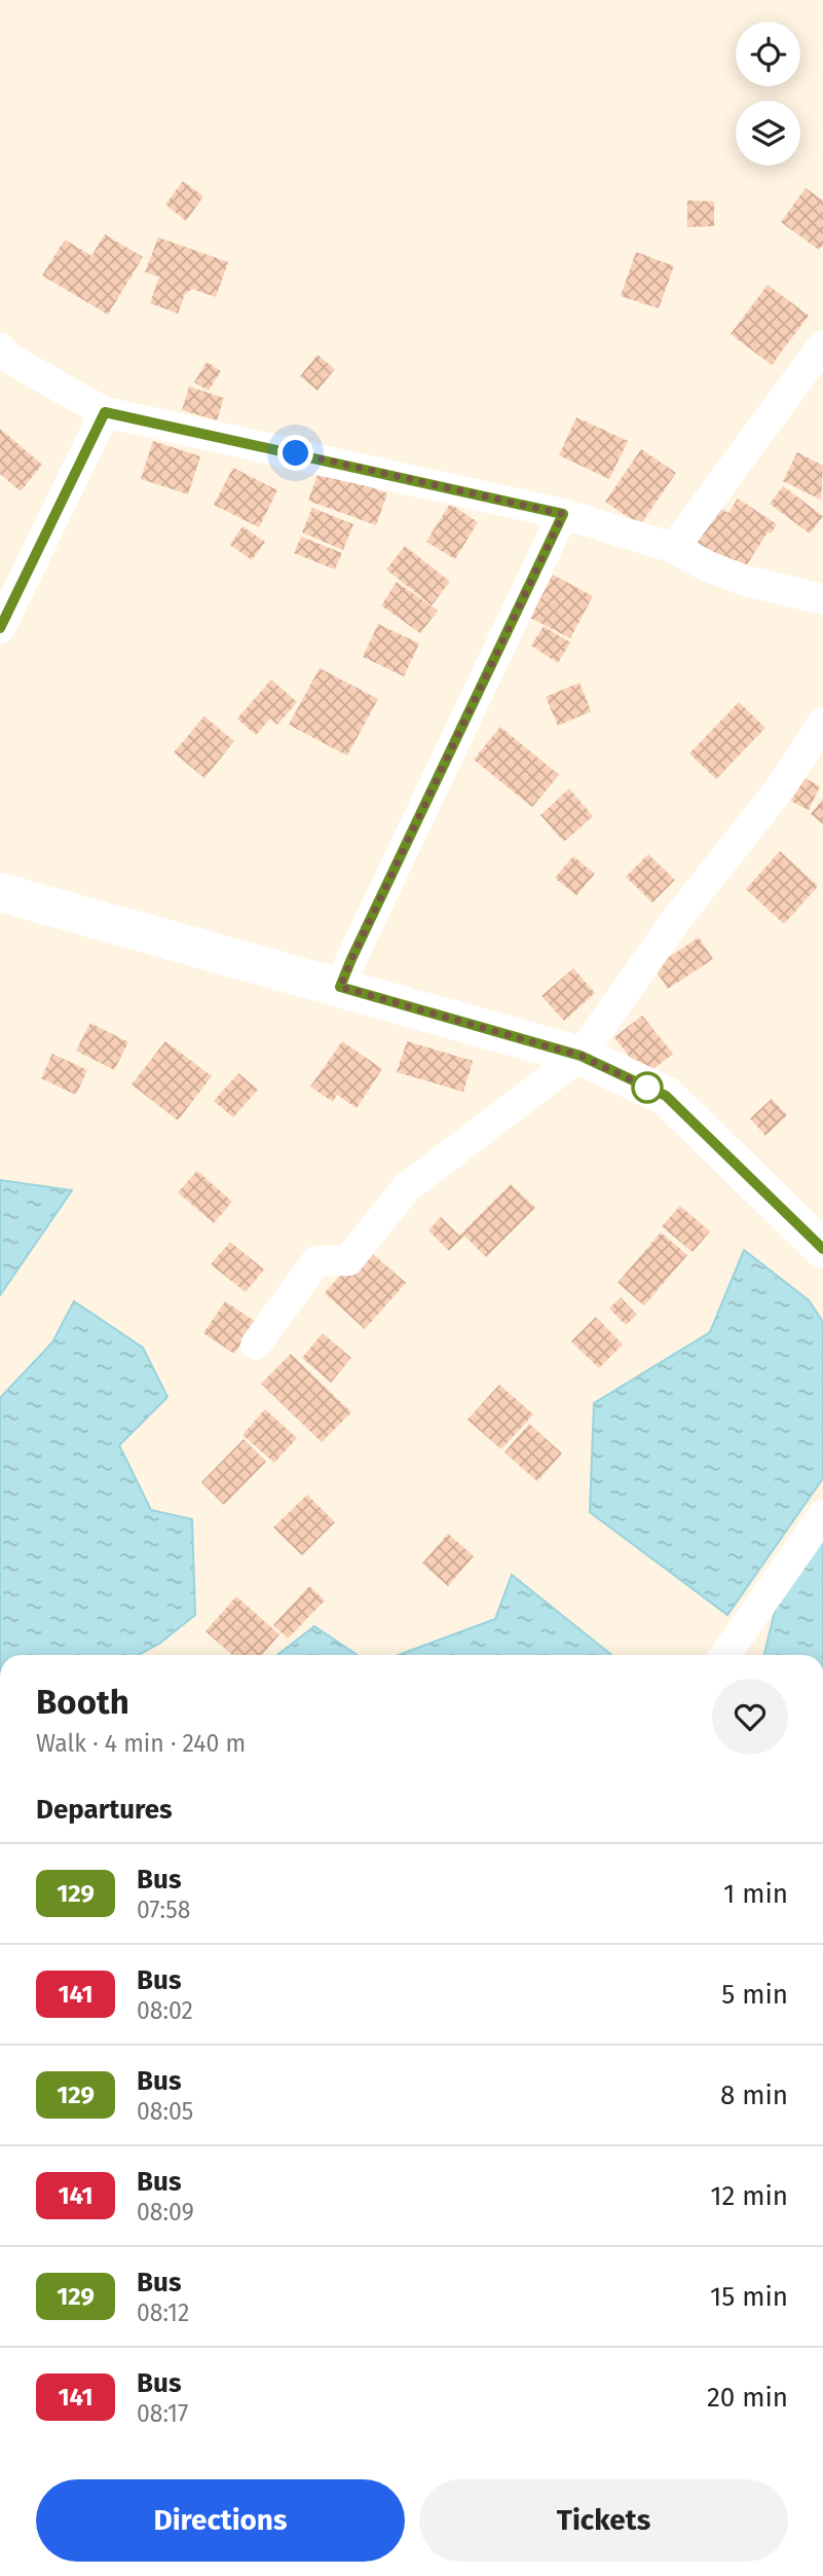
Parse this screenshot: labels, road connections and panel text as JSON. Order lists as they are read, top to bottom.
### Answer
{
  "lines": ["bus line 129"],
  "page": {
    "heading": [
      ["Booth", "Walk · 4 min · 240 m"],
      "Departures"
    ],
    "list": [
      {
        "mark": "129",
        "name": "Bus",
        "note": "07:58",
        "value": "1 min"
      },
      {
        "mark": "141",
        "name": "Bus",
        "note": "08:02",
        "value": "5 min"
      },
      {
        "mark": "129",
        "name": "Bus",
        "note": "08:05",
        "value": "8 min"
      },
      {
        "mark": "141",
        "name": "Bus",
        "note": "08:09",
        "value": "12 min"
      },
      {
        "mark": "129",
        "name": "Bus",
        "note": "08:12",
        "value": "15 min"
      },
      {
        "mark": "141",
        "name": "Bus",
        "note": "08:17",
        "value": "20 min"
      }
    ],
    "buttons": ["Directions", "Tickets"]
  }
}
